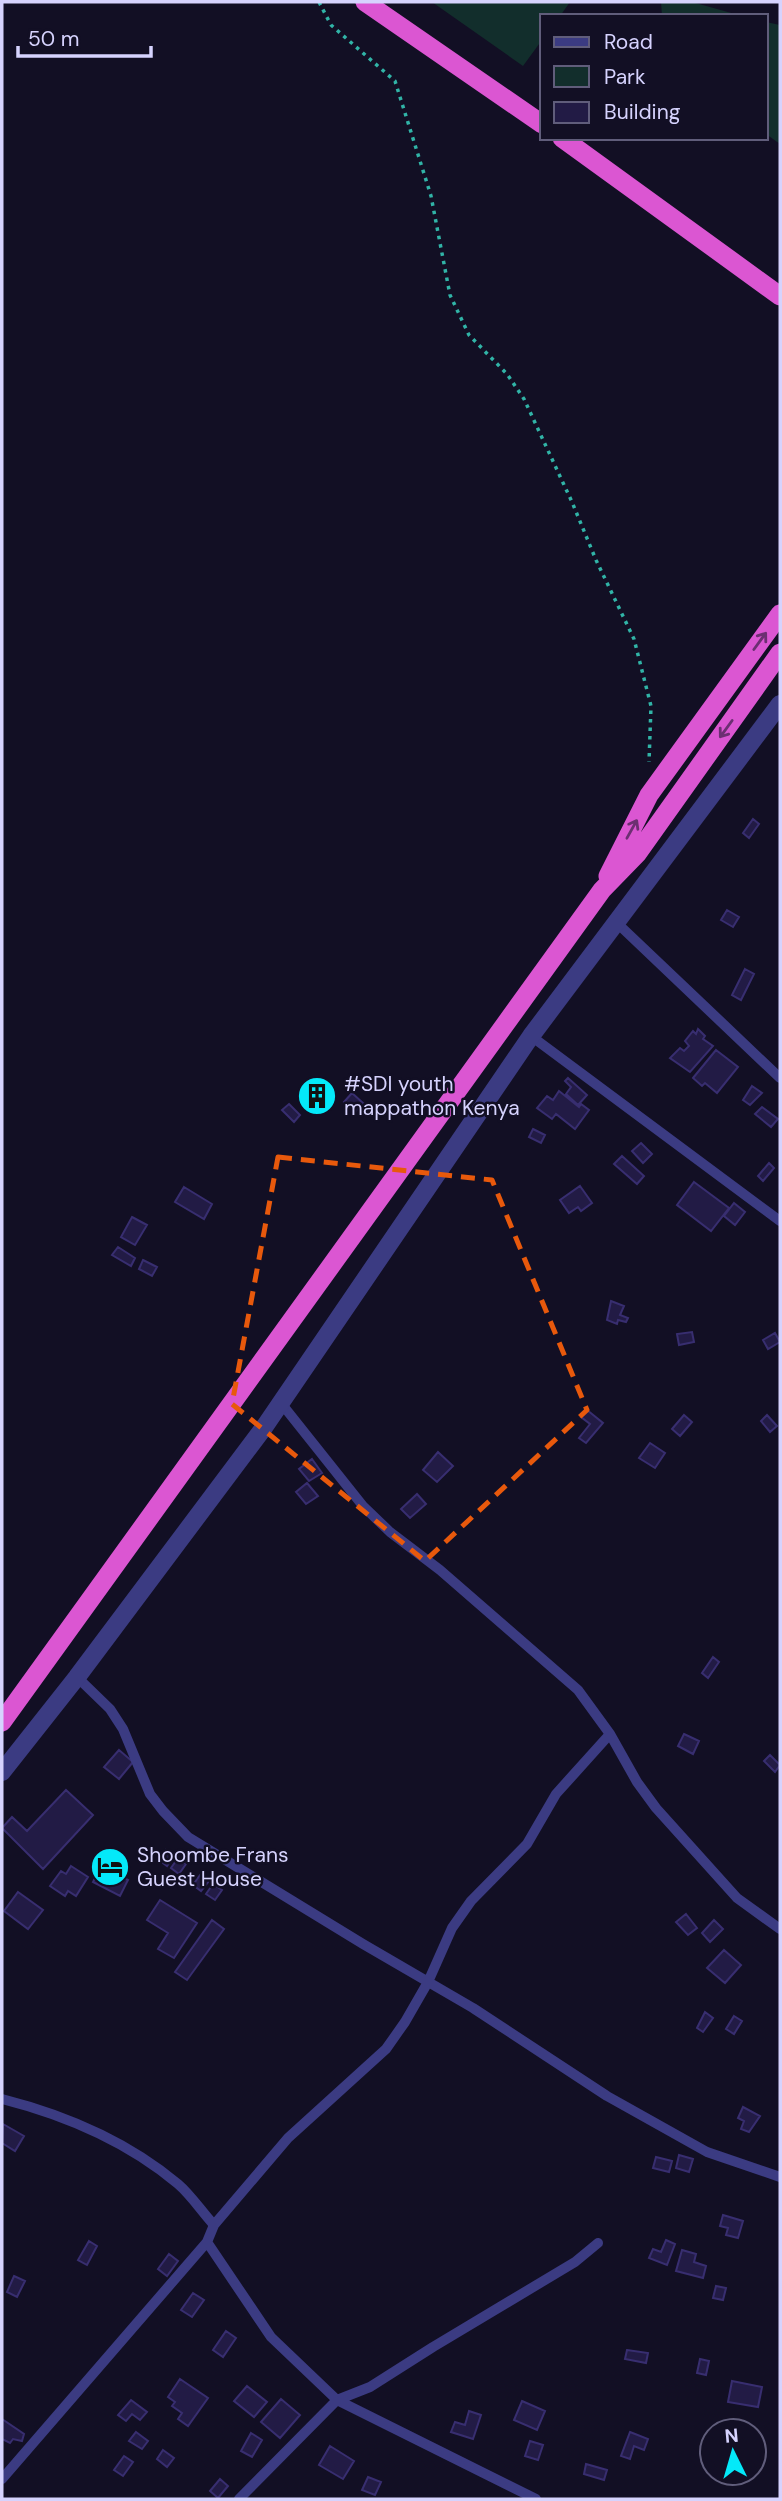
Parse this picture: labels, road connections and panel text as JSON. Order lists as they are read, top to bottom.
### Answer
{
  "places": {
    "building": ["#SDI youth mappathon Kenya"],
    "hotel": ["Shoombe Frans Guest House"]
  },
  "legend": ["Road", "Park", "Building"],
  "scale_bar": "50 m",
  "north": "top"
}
